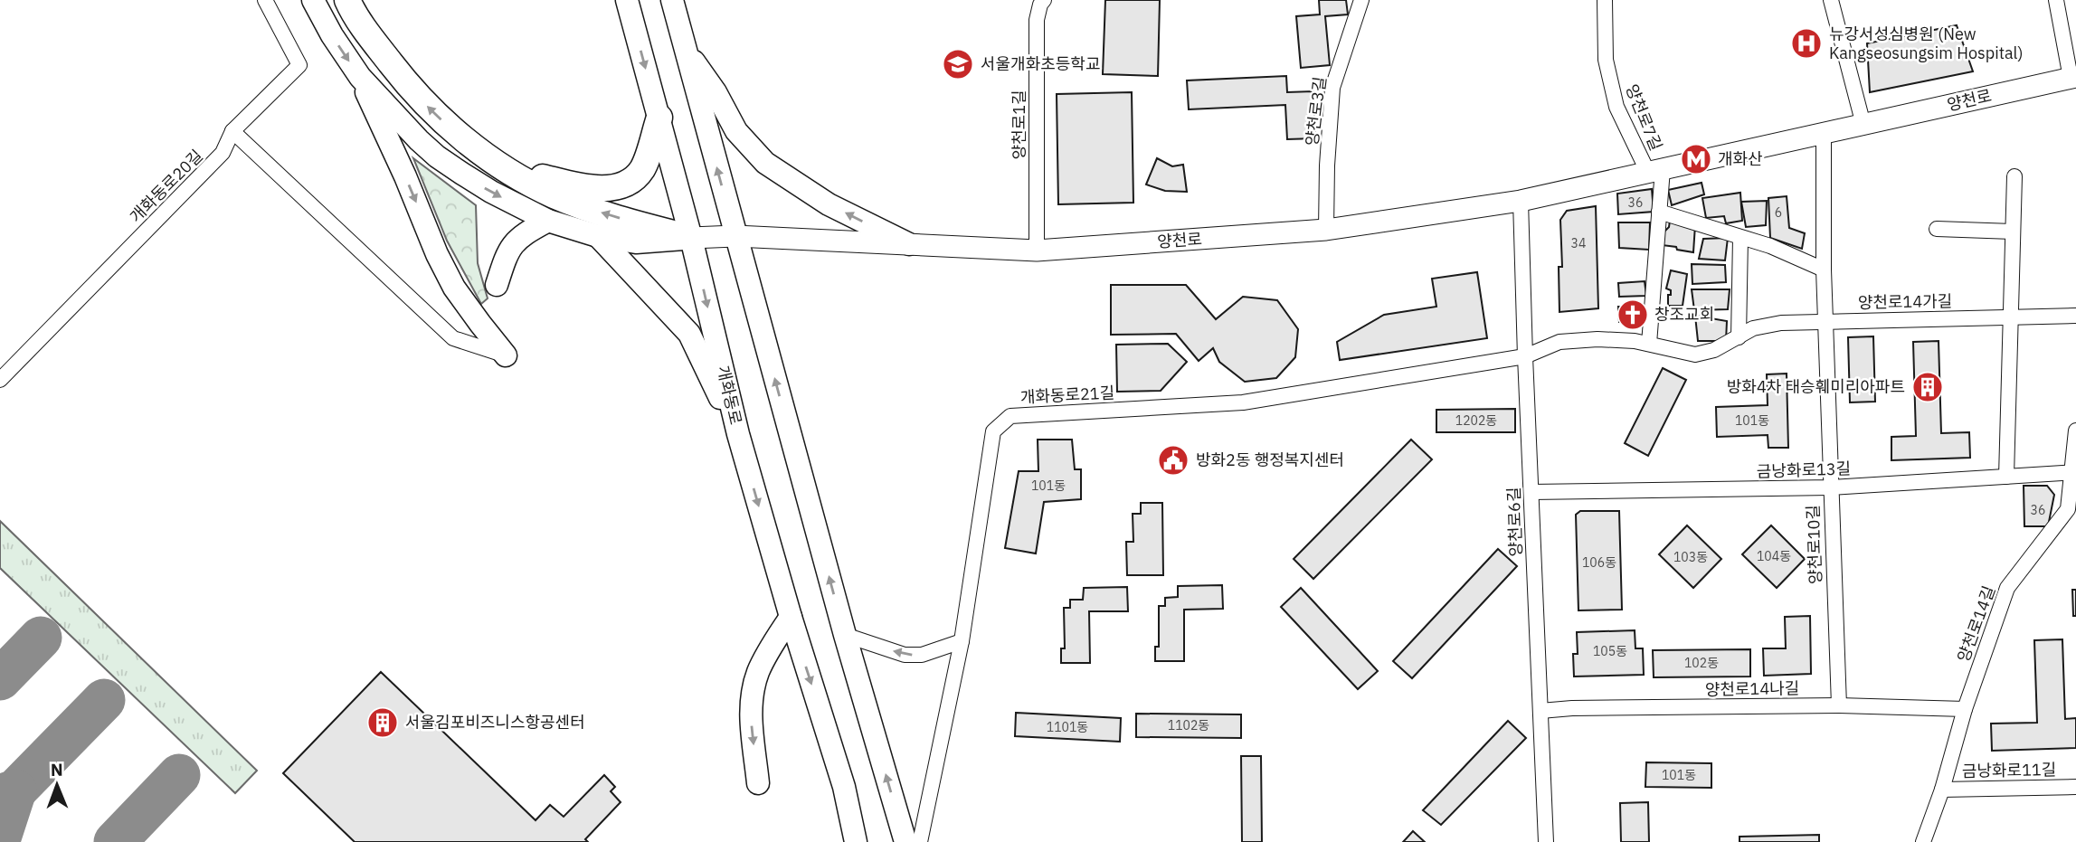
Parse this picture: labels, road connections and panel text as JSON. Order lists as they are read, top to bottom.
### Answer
{
  "streets": {
    "main road": ["양천로", "개화동로"],
    "street": [
      "양천로3길",
      "양천로7길",
      "양천로1길",
      "개화동로20길",
      "양천로14가길",
      "개화동로21길",
      "금낭화로13길",
      "양천로6길",
      "양천로10길",
      "양천로14길",
      "양천로14나길",
      "금낭화로11길"
    ]
  },
  "crossings": [
    ["양천로", "양천로3길"],
    ["양천로", "양천로7길"],
    ["양천로", "양천로1길"],
    ["양천로", "개화동로"],
    ["양천로", "양천로6길"],
    ["양천로", "양천로10길"],
    ["양천로14가길", "개화동로21길"],
    ["양천로14가길", "양천로6길"],
    ["양천로14가길", "양천로10길"],
    ["개화동로21길", "양천로6길"],
    ["금낭화로13길", "양천로6길"],
    ["금낭화로13길", "양천로10길"],
    ["금낭화로13길", "양천로14길"],
    ["양천로6길", "양천로14나길"],
    ["양천로10길", "양천로14나길"],
    ["양천로14길", "양천로14나길"],
    ["양천로14길", "금낭화로11길"]
  ],
  "places": {
    "hospital": ["뉴강서성심병원 (New Kangseosungsim Hospital)"],
    "school or university": ["서울개화초등학교"],
    "metro station": ["개화산"],
    "church": ["창조교회"],
    "building": ["방화4차 태승훼미리아파트", "서울김포비즈니스항공센터"],
    "public building": ["방화2동 행정복지센터"]
  },
  "house_numbers": [
    "36",
    "6",
    "34",
    "1202동",
    "101동",
    "101동",
    "36",
    "104동",
    "103동",
    "106동",
    "105동",
    "102동",
    "1102동",
    "1101동",
    "101동"
  ],
  "north": "top"
}
